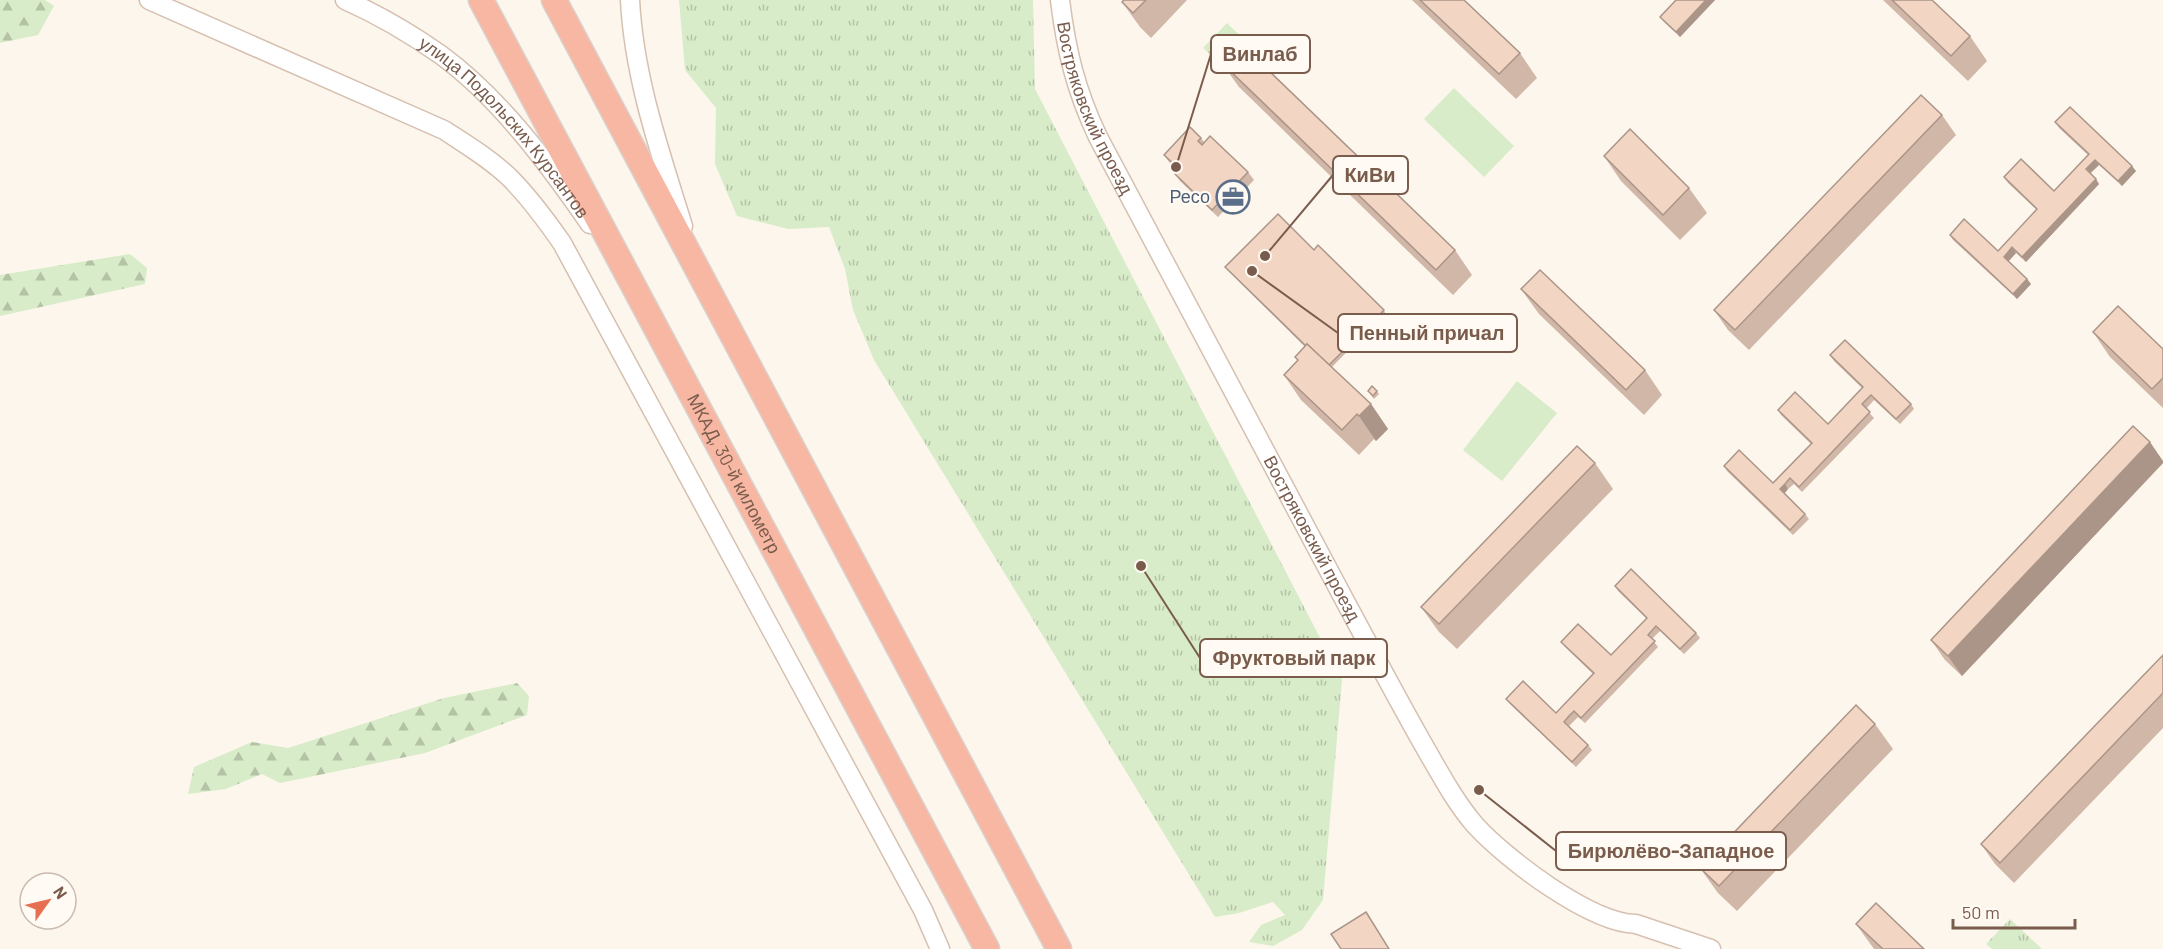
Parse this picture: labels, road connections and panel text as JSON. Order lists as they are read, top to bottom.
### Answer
{
  "streets": {
    "highway": ["МКАД, 30-й километр"],
    "street": ["Востряковский проезд", "улица Подольских Курсантов"]
  },
  "crossings": [
    ["улица Подольских Курсантов", "МКАД, 30-й километр"]
  ],
  "places": {
    "other": [
      "Винлаб",
      "КиВи",
      "Пенный причал",
      "Фруктовый парк",
      "Бирюлёво-Западное"
    ],
    "office": ["Ресо"]
  },
  "scale_bar": "50 m",
  "north": "top right"
}
